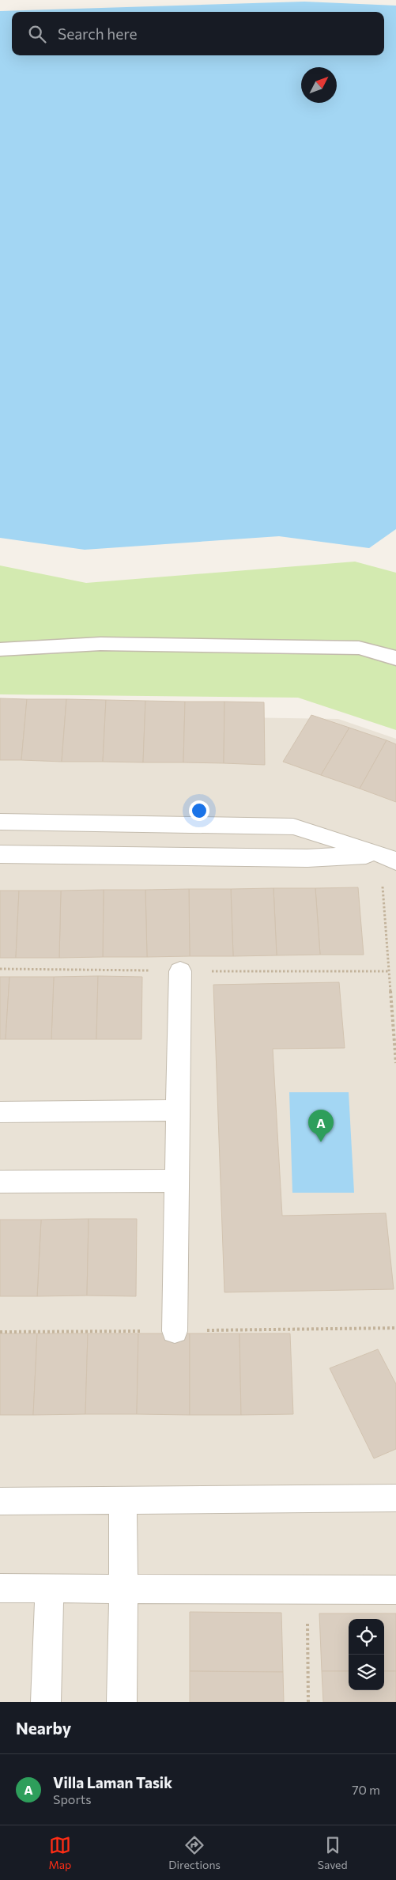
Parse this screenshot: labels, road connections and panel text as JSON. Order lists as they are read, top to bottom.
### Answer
{
  "north": "top right",
  "page": {
    "search": "Search here",
    "pins": "A",
    "heading": "Nearby",
    "list": [
      {
        "mark": "A",
        "name": "Villa Laman Tasik",
        "note": "Sports",
        "value": "70 m"
      }
    ],
    "nav": ["Map", "Directions", "Saved"]
  }
}
